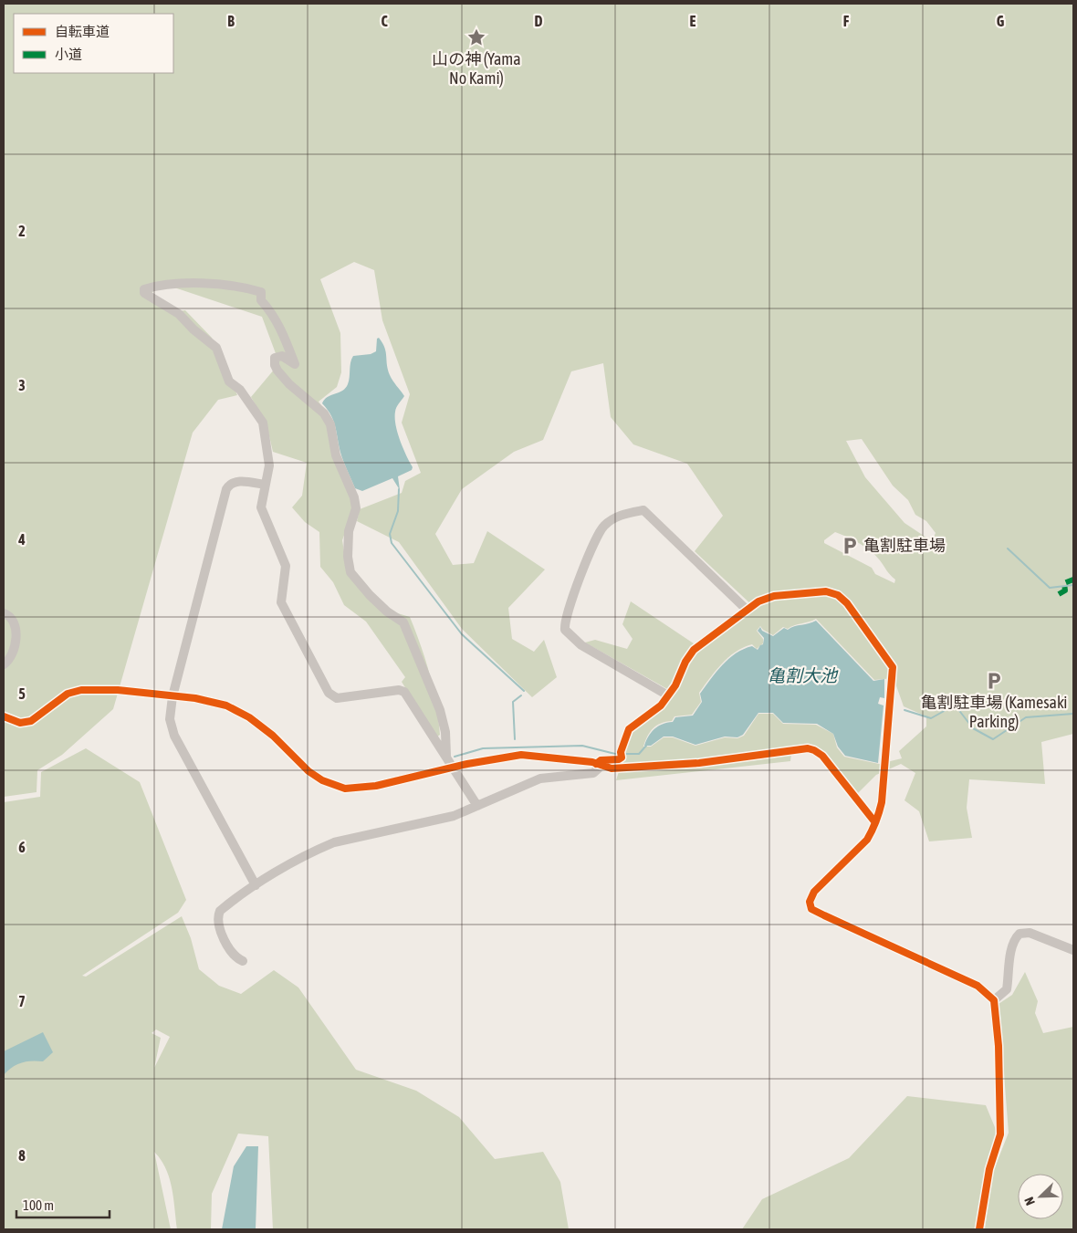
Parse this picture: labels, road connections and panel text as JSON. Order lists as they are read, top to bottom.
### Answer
{
  "water": ["亀割大池"],
  "places": {
    "place": ["山の神 (Yama No Kami)"],
    "parking": ["亀割駐車場", "亀割駐車場 (Kamesaki Parking)"]
  },
  "legend": ["自転車道", "小道"],
  "scale_bar": "100 m",
  "north": "bottom left",
  "grid": {
    "columns": [
      "B",
      "C",
      "D",
      "E",
      "F",
      "G"
    ],
    "rows": [
      "2",
      "3",
      "4",
      "5",
      "6",
      "7",
      "8"
    ]
  }
}
